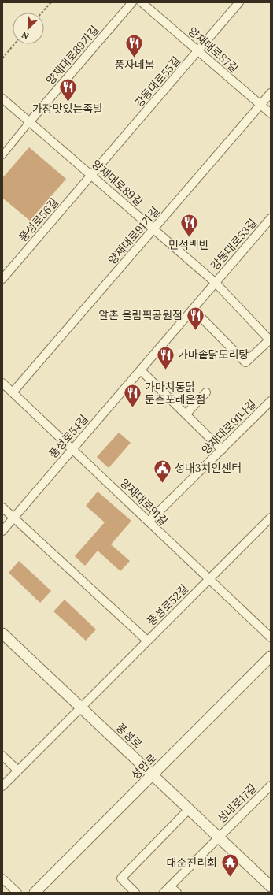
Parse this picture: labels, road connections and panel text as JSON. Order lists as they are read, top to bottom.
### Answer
{
  "streets": {
    "street": [
      "양재대로87길",
      "양재대로89가길",
      "강동대로55길",
      "양재대로89길",
      "풍성로56길",
      "양재대로91가길",
      "강동대로53길",
      "양재대로91나길",
      "풍성로54길",
      "양재대로91길",
      "풍성로52길",
      "풍성로",
      "성안로",
      "성내로17길"
    ]
  },
  "crossings": [
    ["양재대로87길", "강동대로55길"],
    ["양재대로87길", "양재대로91가길"],
    ["양재대로89가길", "양재대로89길"],
    ["강동대로55길", "양재대로89길"],
    ["강동대로55길", "풍성로56길"],
    ["양재대로89길", "풍성로56길"],
    ["양재대로89길", "양재대로91가길"],
    ["양재대로89길", "강동대로53길"],
    ["양재대로89길", "풍성로54길"],
    ["양재대로91가길", "양재대로91길"],
    ["강동대로53길", "풍성로54길"],
    ["양재대로91나길", "양재대로91길"],
    ["풍성로54길", "양재대로91길"],
    ["양재대로91길", "풍성로52길"],
    ["풍성로52길", "풍성로"],
    ["풍성로", "성안로"],
    ["풍성로", "성내로17길"]
  ],
  "places": {
    "restaurant": [
      "풍자네봄",
      "가장맛있는족발",
      "민석백반",
      "알촌 올림픽공원점",
      "가마솥닭도리탕",
      "가마치통닭 둔촌포레온점"
    ],
    "public building": ["성내3치안센터"],
    "temple": ["대순진리회"]
  },
  "north": "bottom left"
}
